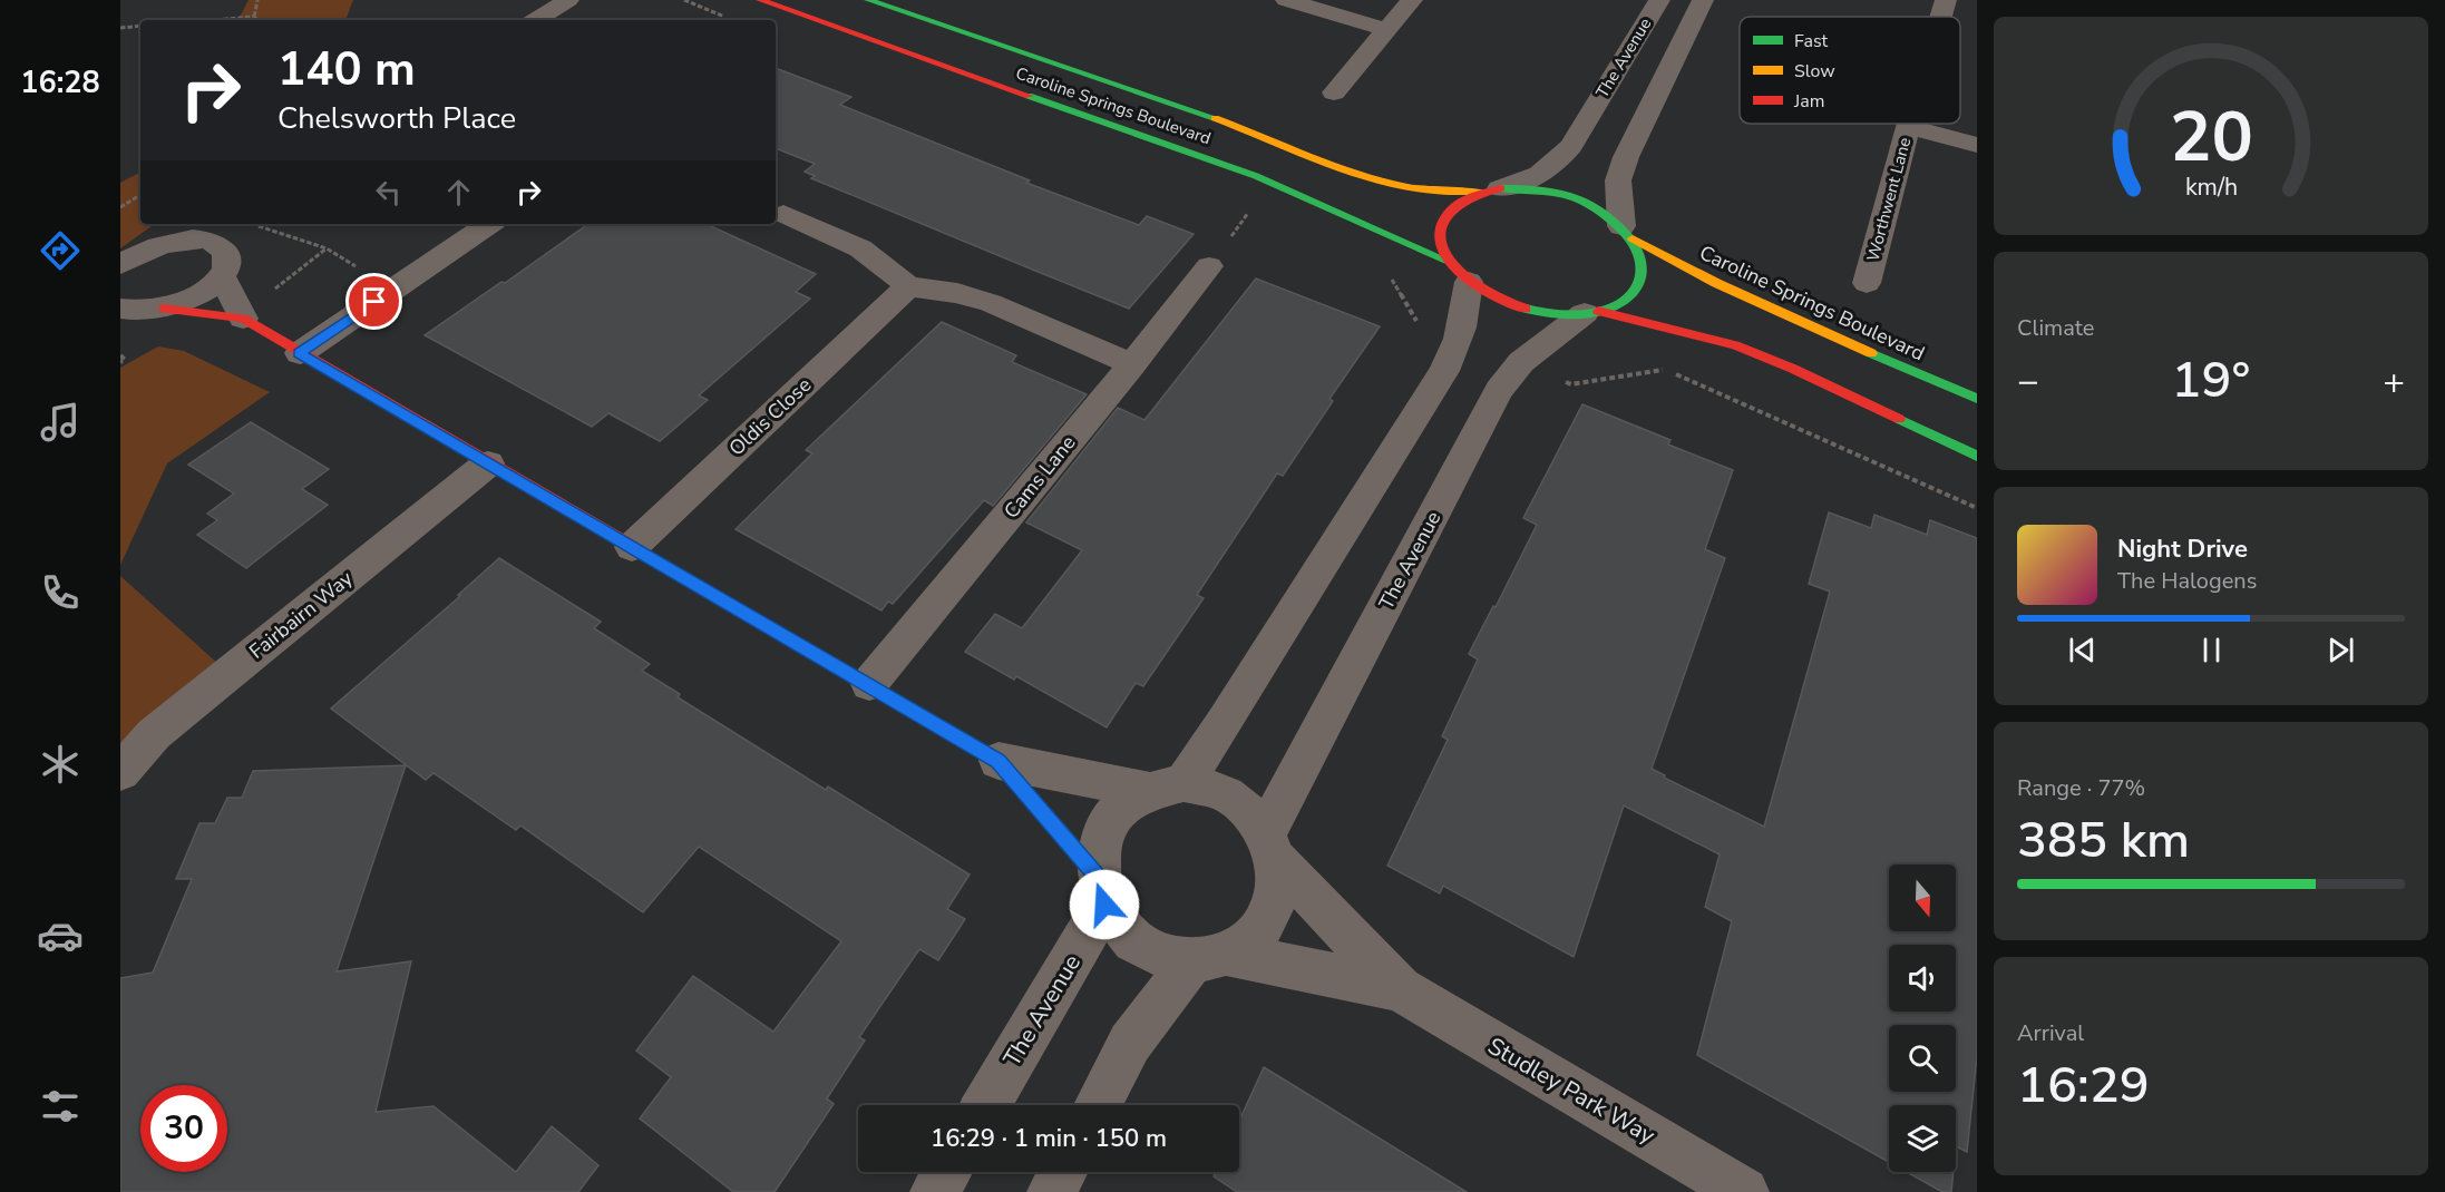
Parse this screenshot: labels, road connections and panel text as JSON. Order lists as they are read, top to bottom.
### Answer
{
  "streets": {
    "main road": ["Caroline Springs Boulevard"],
    "street": [
      "The Avenue",
      "Worthwent Lane",
      "Oldis Close",
      "Cams Lane",
      "Fairbairn Way",
      "Studley Park Way"
    ]
  },
  "crossings": [
    ["The Avenue", "Caroline Springs Boulevard"],
    ["The Avenue", "Studley Park Way"]
  ],
  "legend": ["Fast", "Slow", "Jam"],
  "north": "bottom",
  "page": {
    "tabs": "16:28",
    "turn": ["140 m", "Chelsworth Place"],
    "tile": [
      "Climate",
      ["Range · 77%", "385 km"],
      ["Arrival", "16:29"]
    ],
    "heat": ["−", "19°", "+"],
    "song": ["Night Drive", "The Halogens"],
    "limit": "30",
    "trip": "16:29 · 1 min · 150 m",
    "gauge": ["20", "km/h"]
  }
}
